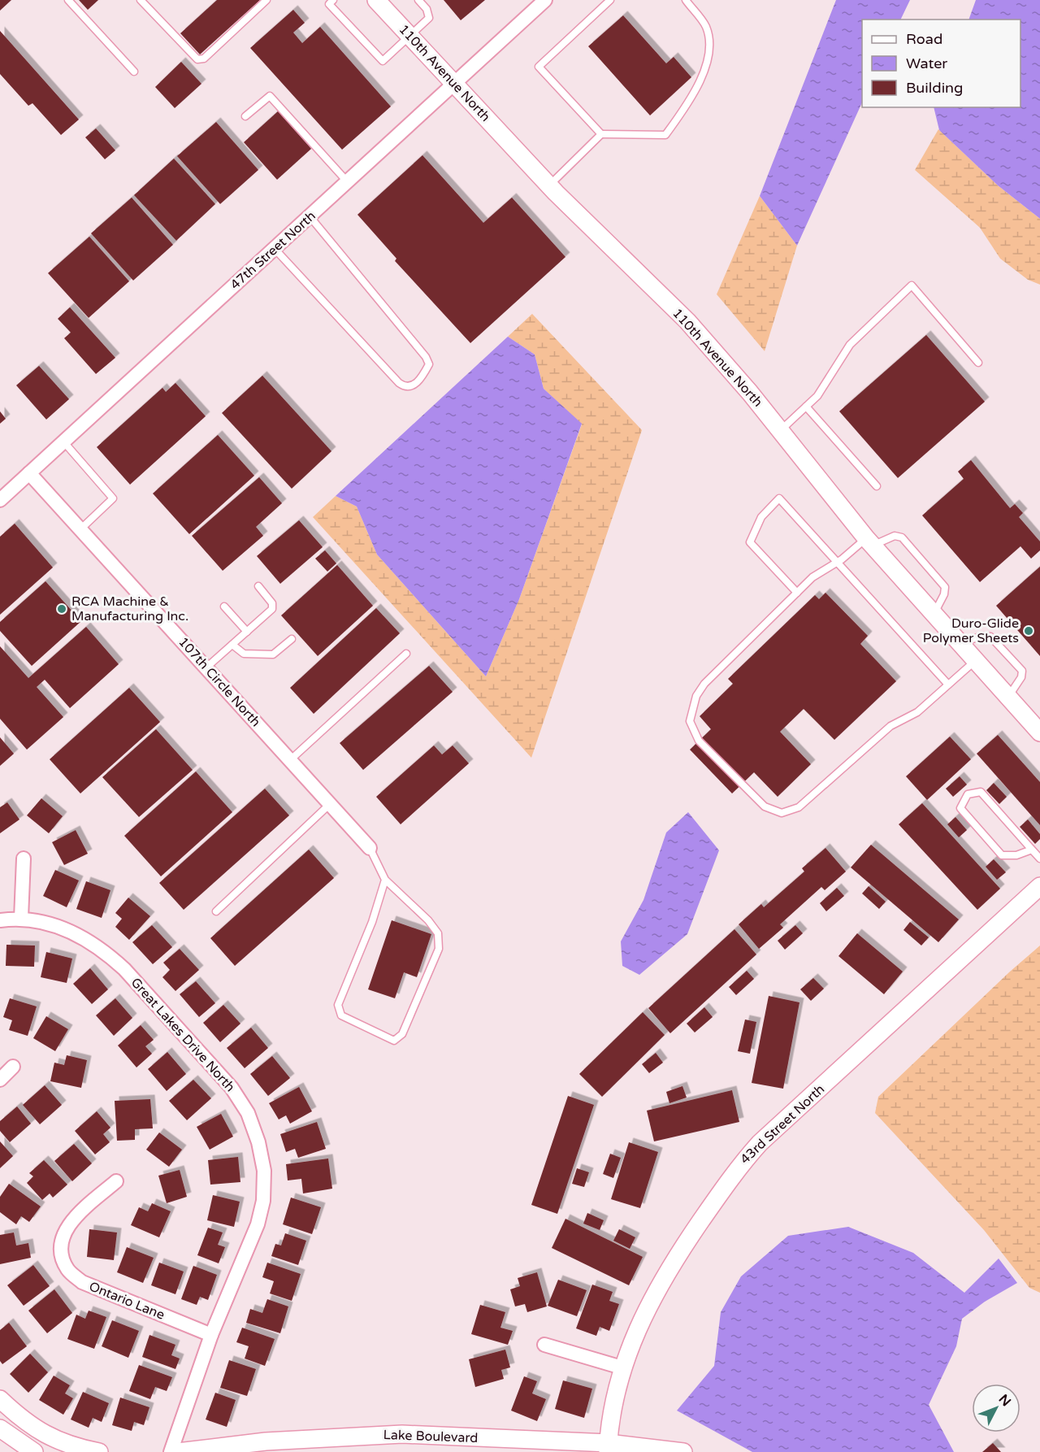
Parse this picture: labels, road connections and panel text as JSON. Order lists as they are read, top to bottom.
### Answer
{
  "streets": {
    "street": [
      "110th Avenue North",
      "47th Street North",
      "107th Circle North",
      "Great Lakes Drive North",
      "43rd Street North",
      "Ontario Lane",
      "Lake Boulevard"
    ]
  },
  "crossings": [
    ["110th Avenue North", "47th Street North"],
    ["47th Street North", "107th Circle North"],
    ["Great Lakes Drive North", "Ontario Lane"],
    ["43rd Street North", "Lake Boulevard"]
  ],
  "places": ["RCA Machine & Manufacturing Inc.", "Duro-Glide Polymer Sheets"],
  "legend": ["Road", "Water", "Building"],
  "north": "top right"
}
